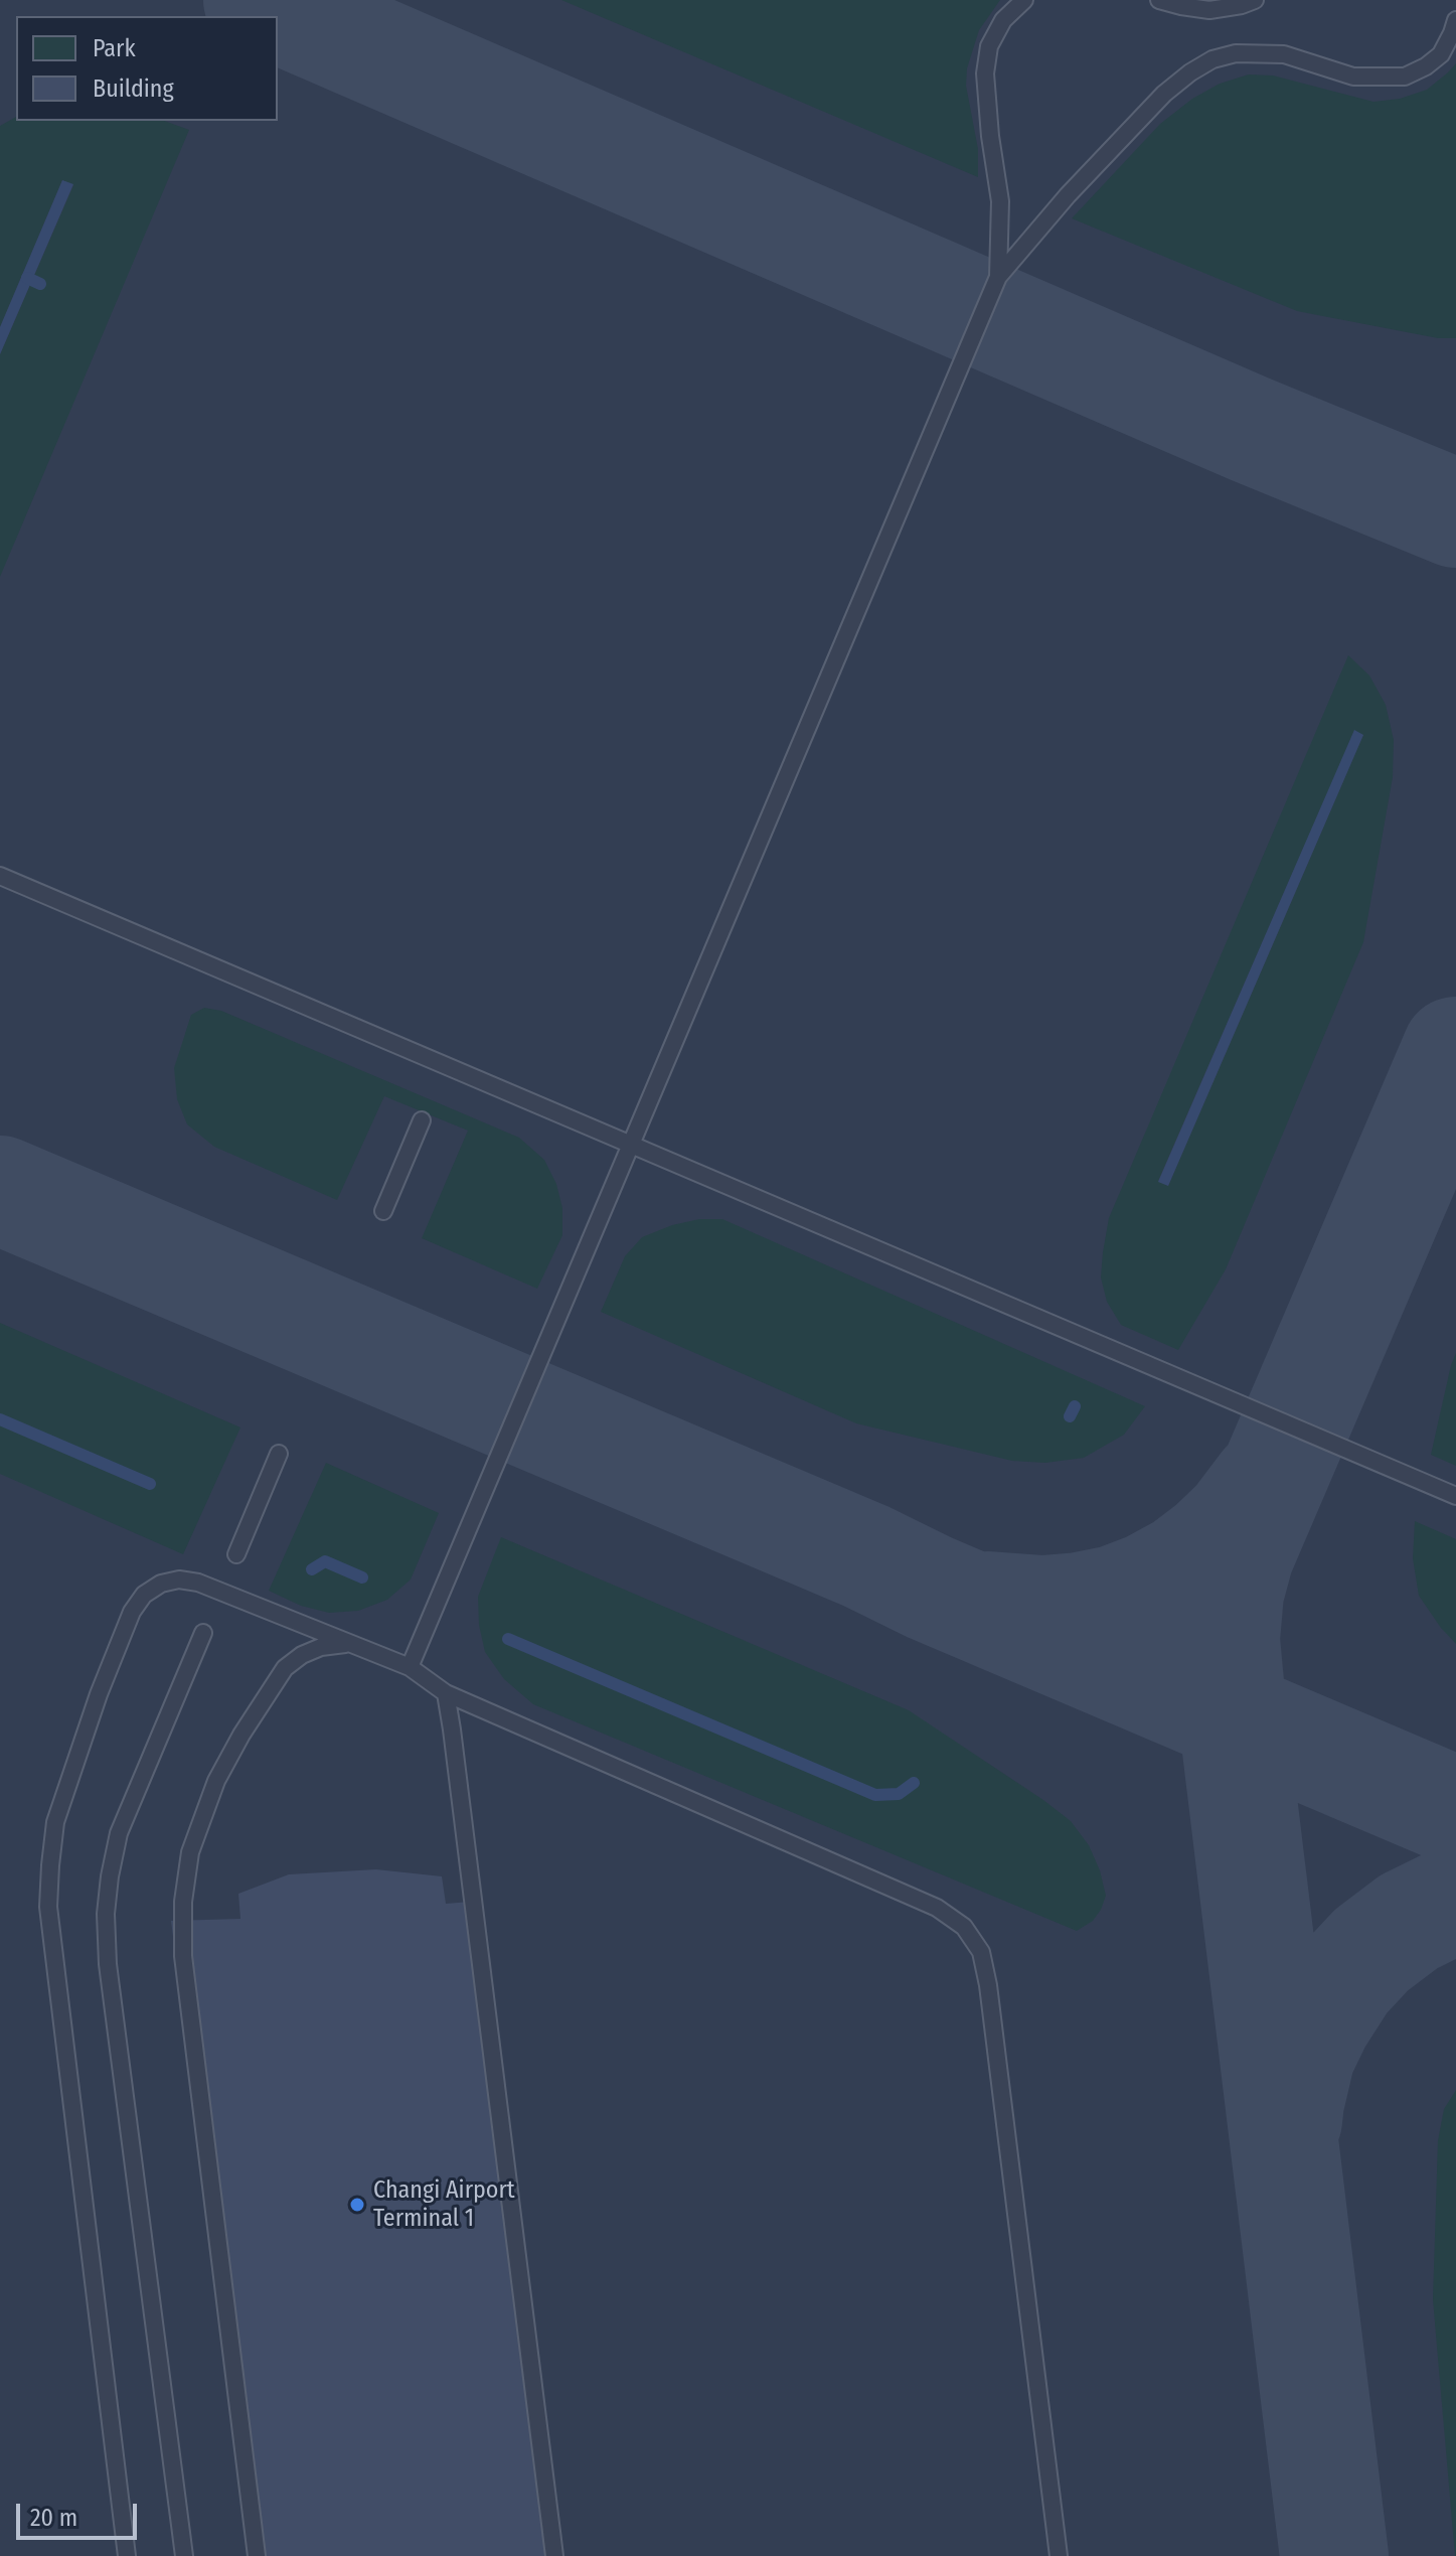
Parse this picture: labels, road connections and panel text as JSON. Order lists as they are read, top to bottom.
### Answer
{
  "places": ["Changi Airport Terminal 1"],
  "legend": ["Park", "Building"],
  "scale_bar": "20 m"
}
